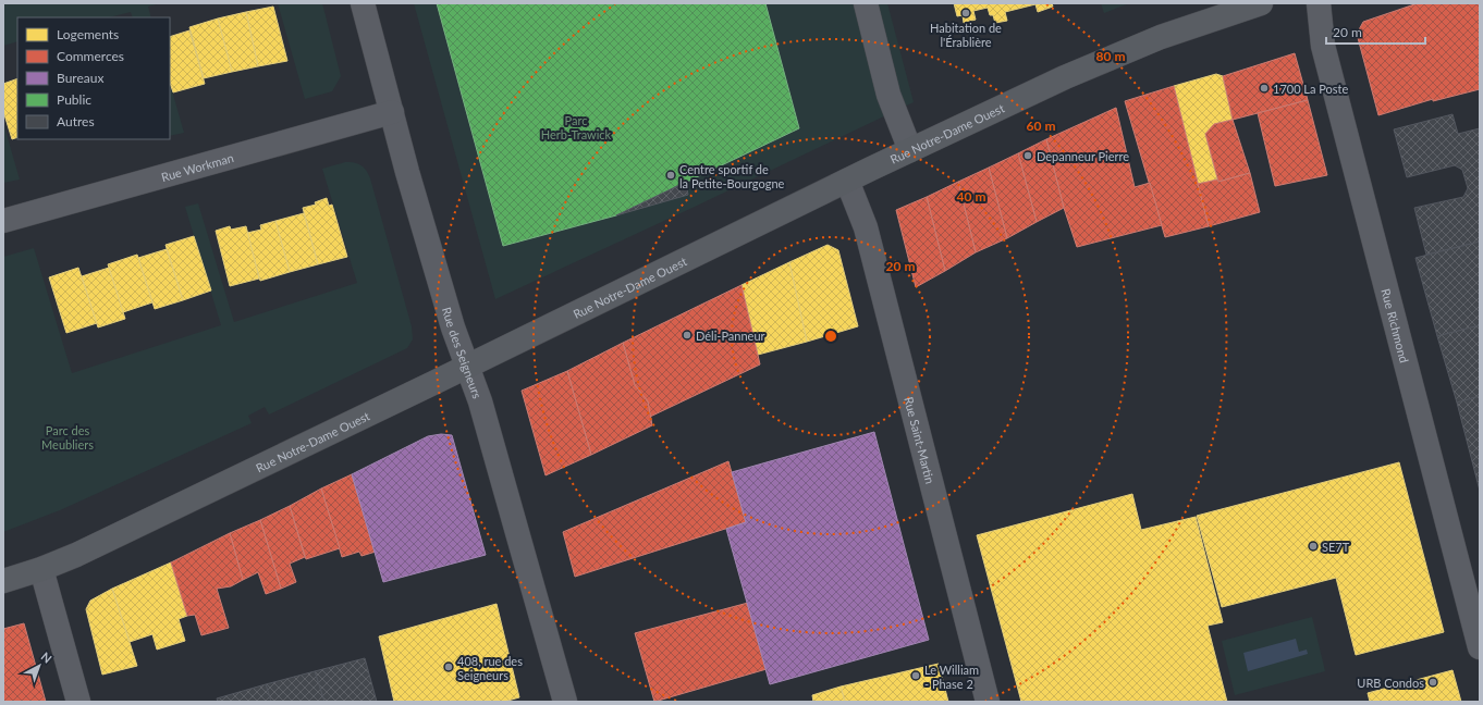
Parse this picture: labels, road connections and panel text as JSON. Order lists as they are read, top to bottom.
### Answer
{
  "streets": {
    "main road": ["Rue Notre-Dame Ouest"],
    "street": [
      "Rue Workman",
      "Rue Richmond",
      "Rue des Seigneurs",
      "Rue Saint-Martin"
    ]
  },
  "crossings": [
    ["Rue Notre-Dame Ouest", "Rue des Seigneurs"],
    ["Rue Notre-Dame Ouest", "Rue Saint-Martin"],
    ["Rue Workman", "Rue des Seigneurs"]
  ],
  "parks": ["Parc Herb-Trawick", "Parc des Meubliers"],
  "places": [
    "Habitation de l'Érablière",
    "1700 La Poste",
    "Depanneur Pierre",
    "Centre sportif de la Petite-Bourgogne",
    "Déli-Panneur",
    "SE7T",
    "408, rue des Seigneurs",
    "Le William - Phase 2",
    "URB Condos"
  ],
  "legend": [
    "Logements",
    "Commerces",
    "Bureaux",
    "Public",
    "Autres"
  ],
  "scale_bar": "20 m",
  "north": "top right",
  "rings": [
    "80 m",
    "60 m",
    "40 m",
    "20 m"
  ]
}
